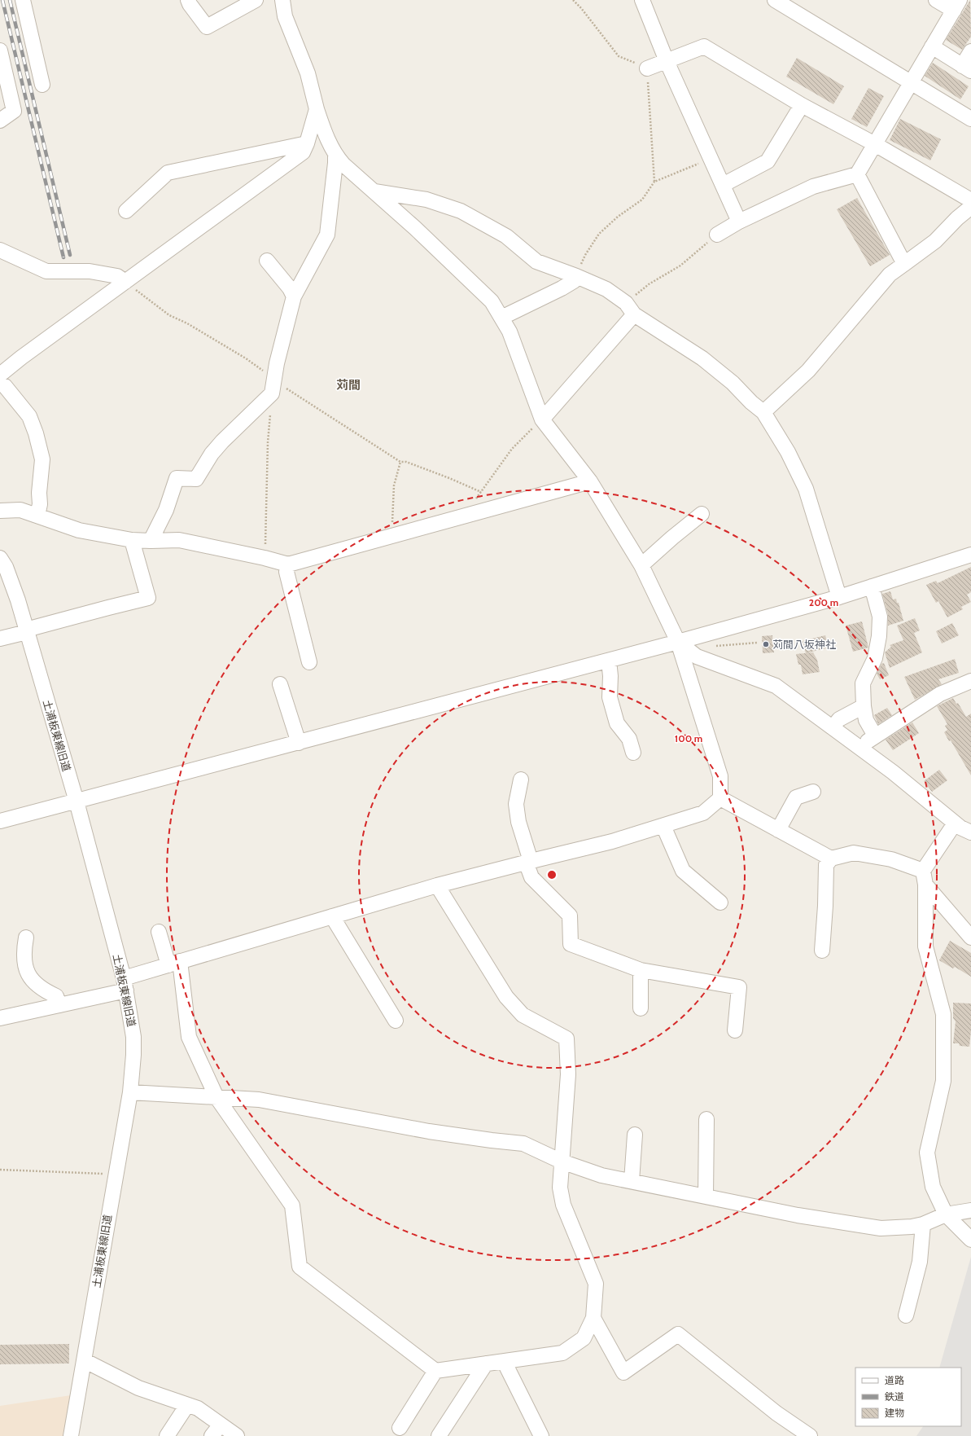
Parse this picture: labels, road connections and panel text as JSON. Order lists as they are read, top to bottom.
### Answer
{
  "streets": {
    "street": ["土浦板東線旧道"]
  },
  "districts": ["苅間"],
  "places": ["苅間八坂神社"],
  "legend": ["道路", "鉄道", "建物"],
  "rings": ["200 m", "100 m"]
}
